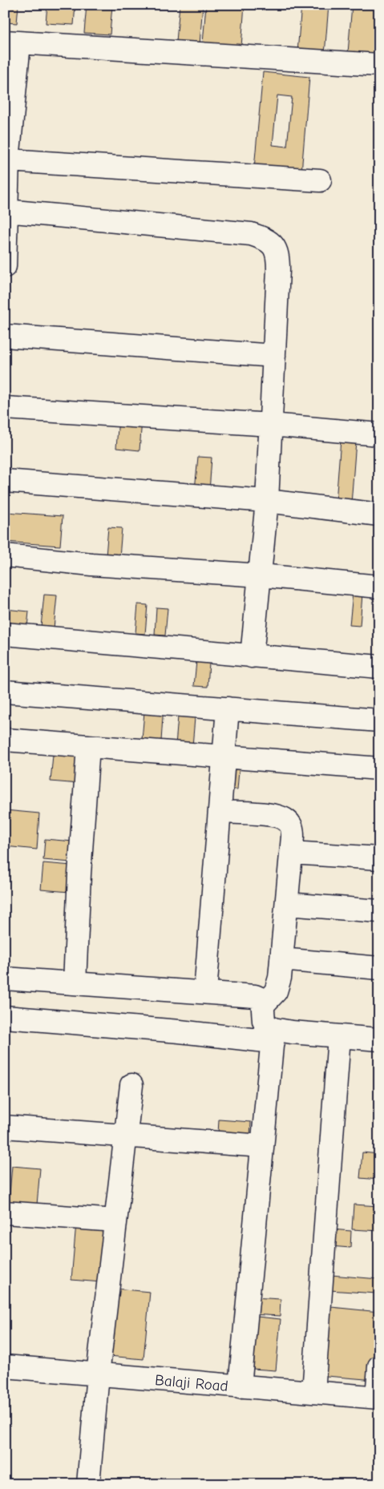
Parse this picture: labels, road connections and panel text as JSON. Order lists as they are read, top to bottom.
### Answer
{
  "streets": {
    "street": ["Balaji Road"]
  }
}
